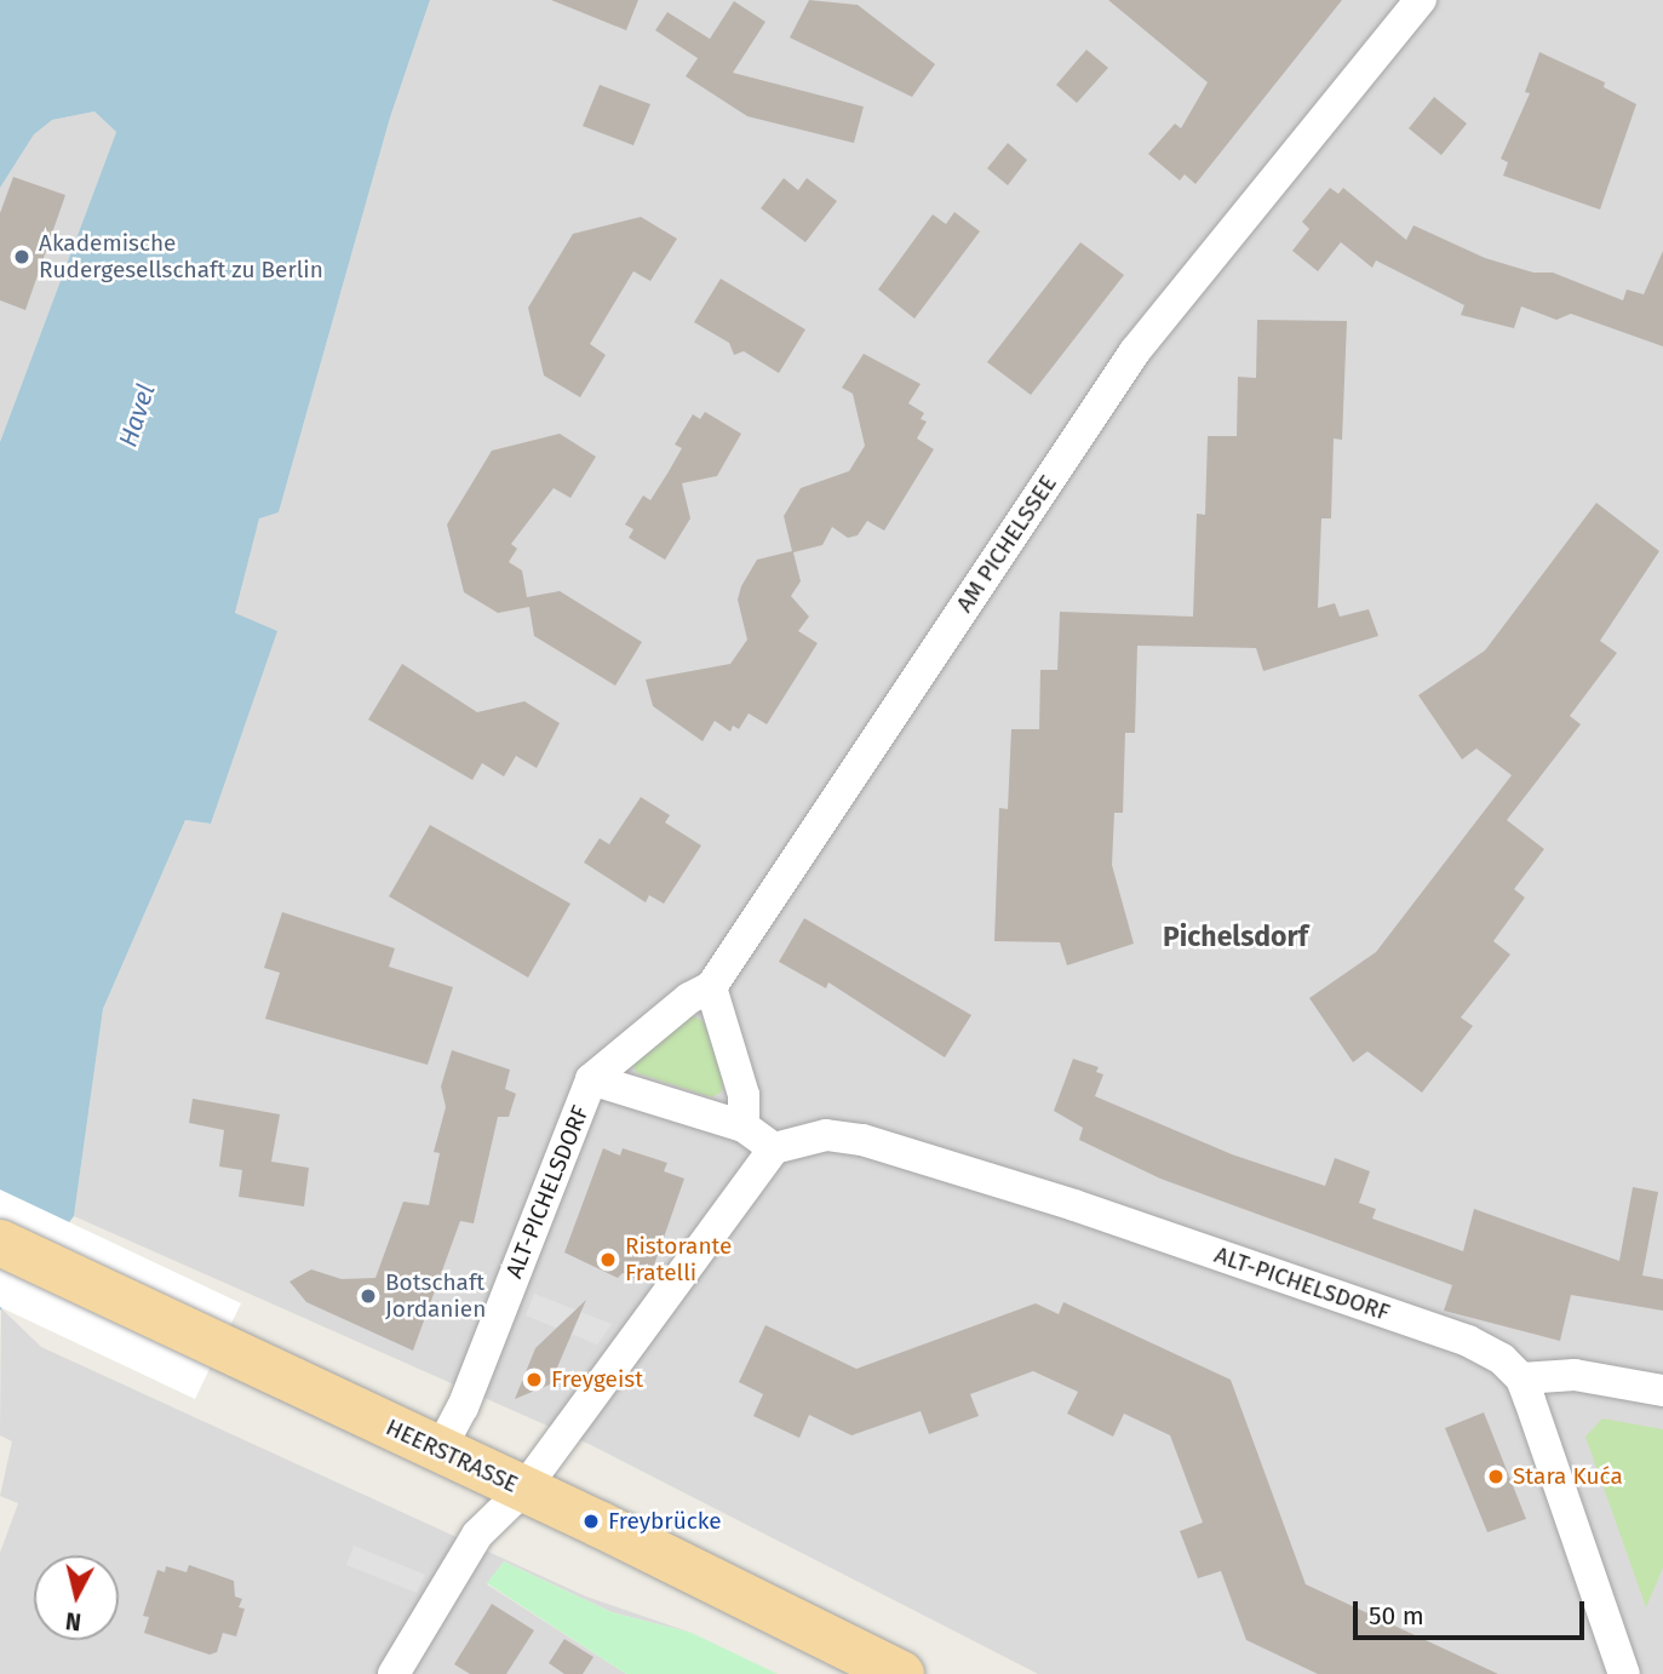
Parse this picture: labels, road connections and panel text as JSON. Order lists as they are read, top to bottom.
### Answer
{
  "streets": {
    "main road": ["HEERSTRASSE"],
    "street": ["AM PICHELSSEE", "ALT-PICHELSDORF"]
  },
  "crossings": [
    ["AM PICHELSSEE", "ALT-PICHELSDORF"],
    ["ALT-PICHELSDORF", "HEERSTRASSE"]
  ],
  "districts": ["Pichelsdorf"],
  "water": ["Havel"],
  "places": [
    "Akademische Rudergesellschaft zu Berlin",
    "Ristorante Fratelli",
    "Botschaft Jordanien",
    "Freygeist",
    "Stara Kuća",
    "Freybrücke"
  ],
  "scale_bar": "50 m",
  "north": "bottom"
}
